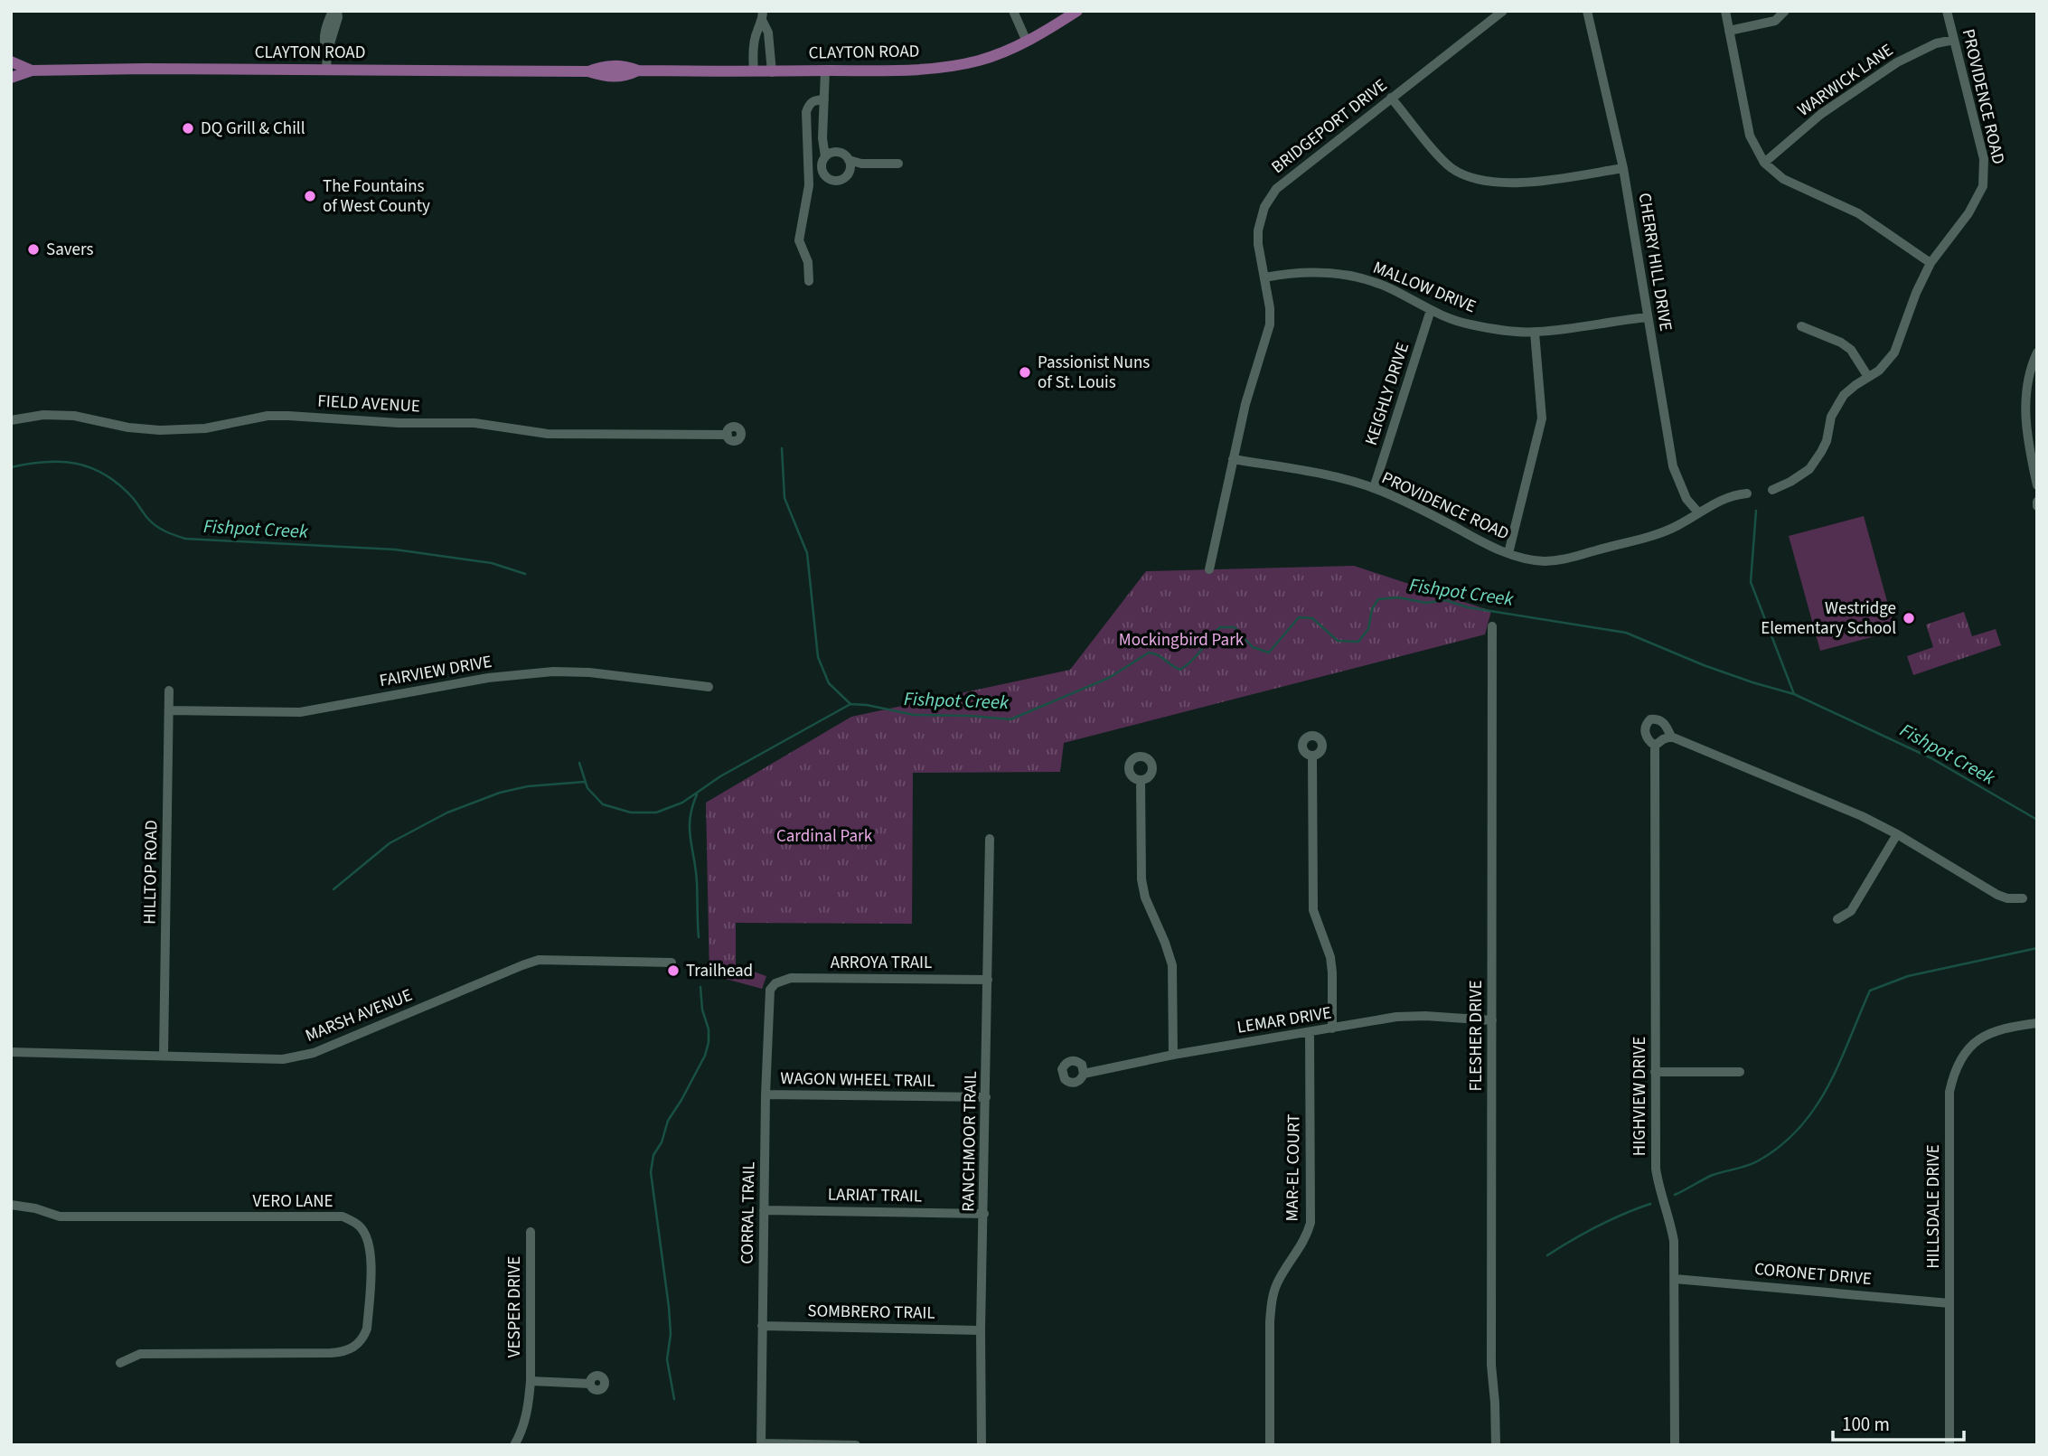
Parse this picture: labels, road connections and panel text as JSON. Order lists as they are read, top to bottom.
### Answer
{
  "streets": {
    "main road": ["CLAYTON ROAD"],
    "street": [
      "WARWICK LANE",
      "PROVIDENCE ROAD",
      "BRIDGEPORT DRIVE",
      "CHERRY HILL DRIVE",
      "MALLOW DRIVE",
      "KEIGHLY DRIVE",
      "FIELD AVENUE",
      "FAIRVIEW DRIVE",
      "HILLTOP ROAD",
      "ARROYA TRAIL",
      "MARSH AVENUE",
      "LEMAR DRIVE",
      "FLESHER DRIVE",
      "WAGON WHEEL TRAIL",
      "HIGHVIEW DRIVE",
      "RANCHMOOR TRAIL",
      "MAR-EL COURT",
      "LARIAT TRAIL",
      "VERO LANE",
      "HILLSDALE DRIVE",
      "CORRAL TRAIL",
      "CORONET DRIVE",
      "VESPER DRIVE",
      "SOMBRERO TRAIL"
    ]
  },
  "crossings": [
    ["WARWICK LANE", "PROVIDENCE ROAD"],
    ["PROVIDENCE ROAD", "BRIDGEPORT DRIVE"],
    ["PROVIDENCE ROAD", "CHERRY HILL DRIVE"],
    ["PROVIDENCE ROAD", "KEIGHLY DRIVE"],
    ["BRIDGEPORT DRIVE", "MALLOW DRIVE"],
    ["CHERRY HILL DRIVE", "MALLOW DRIVE"],
    ["MALLOW DRIVE", "KEIGHLY DRIVE"],
    ["FAIRVIEW DRIVE", "HILLTOP ROAD"],
    ["HILLTOP ROAD", "MARSH AVENUE"],
    ["ARROYA TRAIL", "RANCHMOOR TRAIL"],
    ["ARROYA TRAIL", "CORRAL TRAIL"],
    ["LEMAR DRIVE", "FLESHER DRIVE"],
    ["LEMAR DRIVE", "MAR-EL COURT"],
    ["WAGON WHEEL TRAIL", "RANCHMOOR TRAIL"],
    ["WAGON WHEEL TRAIL", "CORRAL TRAIL"],
    ["HIGHVIEW DRIVE", "CORONET DRIVE"],
    ["RANCHMOOR TRAIL", "LARIAT TRAIL"],
    ["RANCHMOOR TRAIL", "SOMBRERO TRAIL"],
    ["LARIAT TRAIL", "CORRAL TRAIL"],
    ["HILLSDALE DRIVE", "CORONET DRIVE"],
    ["CORRAL TRAIL", "SOMBRERO TRAIL"]
  ],
  "water": ["Fishpot Creek"],
  "parks": ["Mockingbird Park", "Cardinal Park"],
  "places": [
    "DQ Grill & Chill",
    "The Fountains of West County",
    "Savers",
    "Passionist Nuns of St. Louis",
    "Westridge Elementary School",
    "Trailhead"
  ],
  "scale_bar": "100 m"
}
